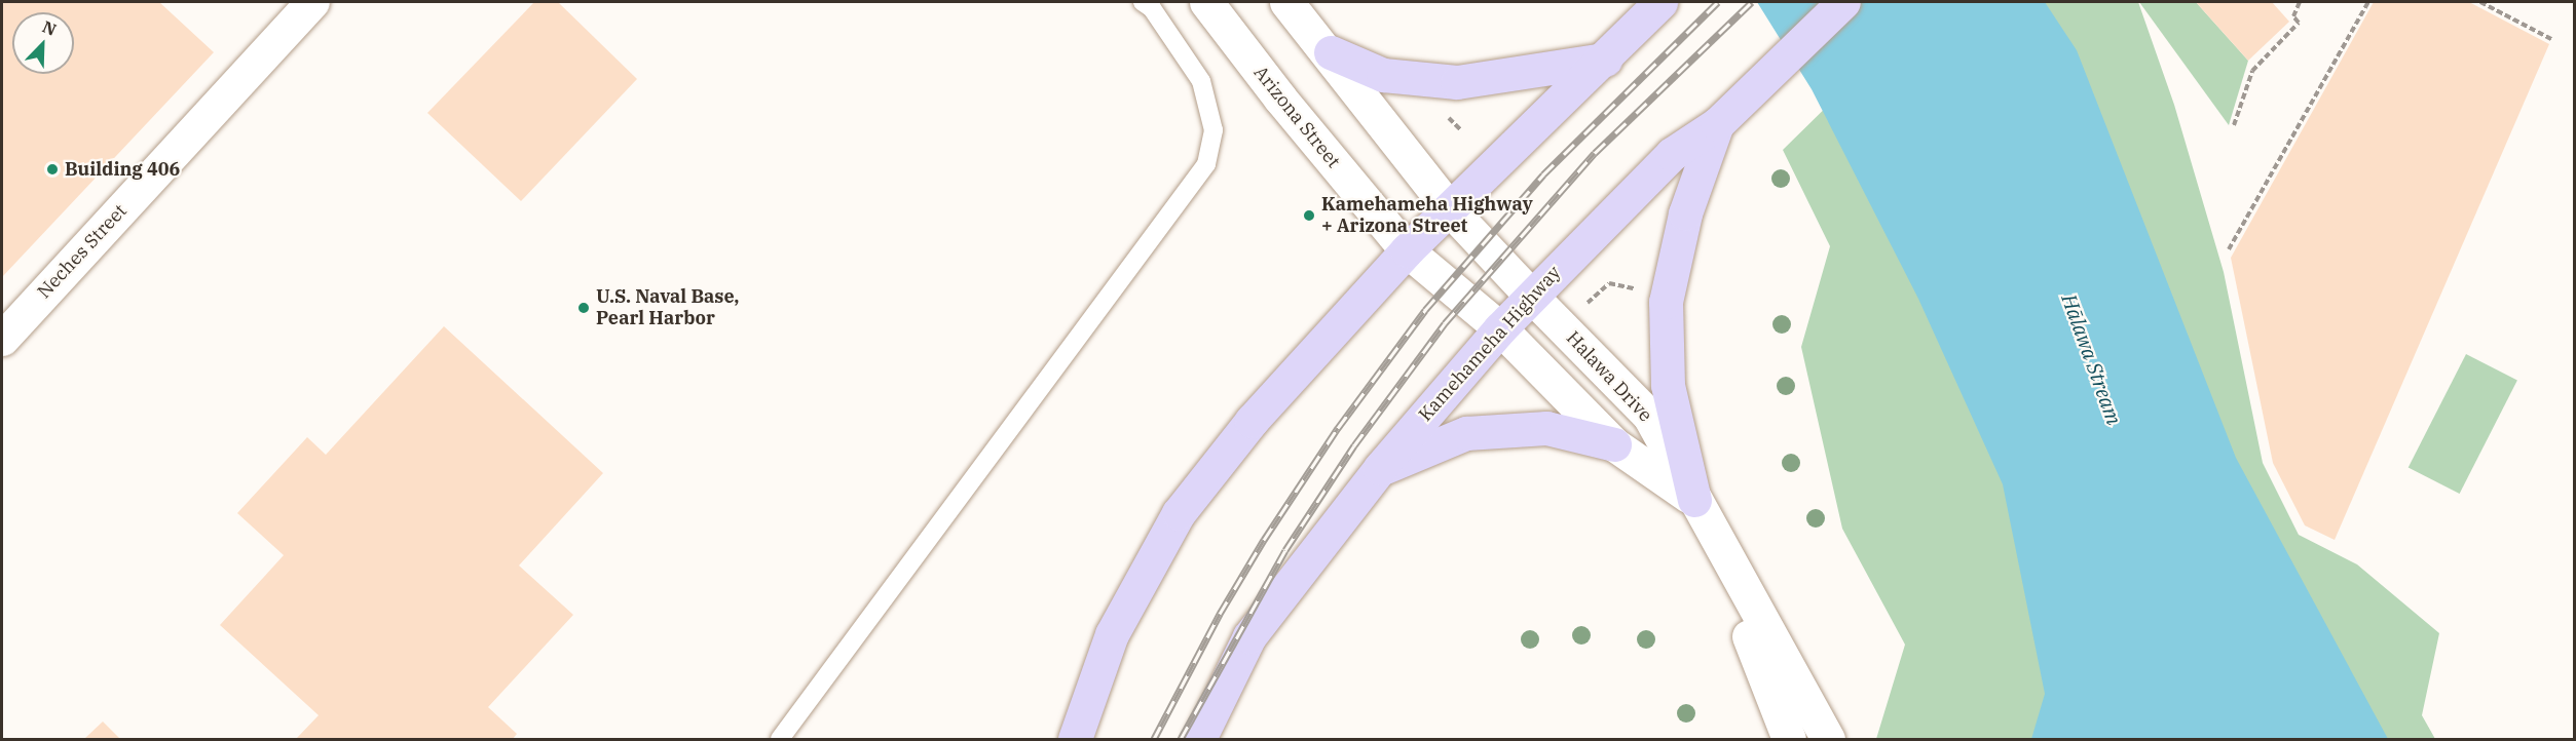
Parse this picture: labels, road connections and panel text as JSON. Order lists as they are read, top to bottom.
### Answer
{
  "streets": {
    "main road": ["Kamehameha Highway"],
    "street": ["Arizona Street", "Neches Street", "Halawa Drive"]
  },
  "crossings": [
    ["Arizona Street", "Kamehameha Highway"],
    ["Arizona Street", "Halawa Drive"],
    ["Kamehameha Highway", "Halawa Drive"]
  ],
  "water": ["Hālawa Stream"],
  "places": ["Building 406", "Kamehameha Highway + Arizona Street", "U.S. Naval Base, Pearl Harbor"],
  "north": "top right"
}
